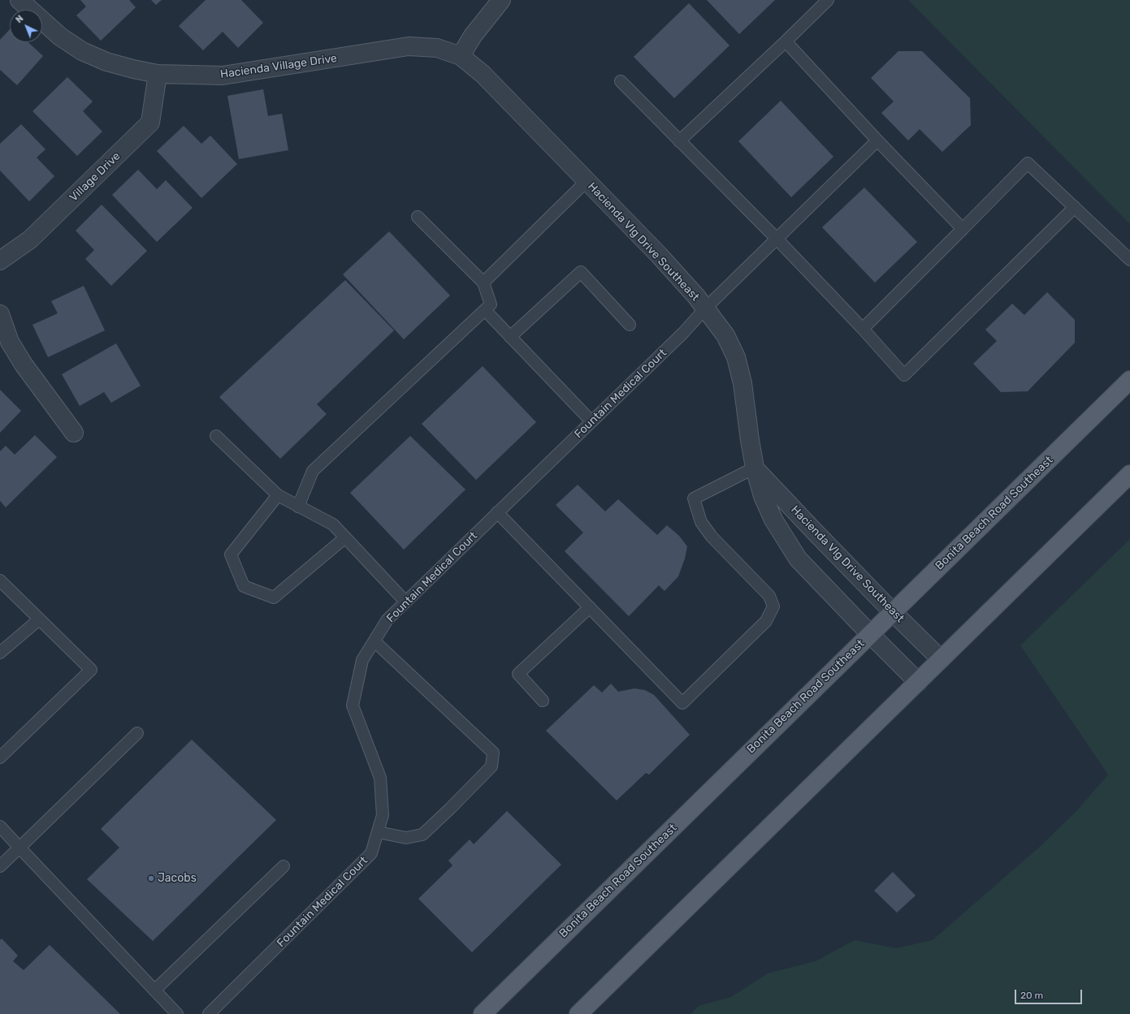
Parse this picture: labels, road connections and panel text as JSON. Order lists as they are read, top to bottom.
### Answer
{
  "streets": {
    "main road": ["Bonita Beach Road Southeast"],
    "street": ["Hacienda Village Drive", "Village Drive", "Hacienda Vlg Drive Southeast"],
    "lane": ["Fountain Medical Court"]
  },
  "crossings": [
    ["Hacienda Village Drive", "Village Drive"],
    ["Hacienda Village Drive", "Hacienda Vlg Drive Southeast"],
    ["Hacienda Vlg Drive Southeast", "Fountain Medical Court"],
    ["Hacienda Vlg Drive Southeast", "Bonita Beach Road Southeast"]
  ],
  "places": ["Jacobs"],
  "scale_bar": "20 m",
  "north": "top left"
}
